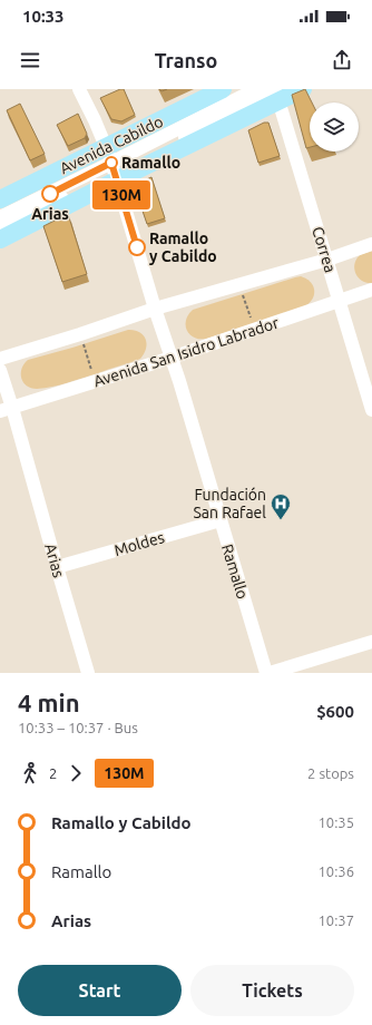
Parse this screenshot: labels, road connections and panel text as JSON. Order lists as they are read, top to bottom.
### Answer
{
  "streets": {
    "main road": ["Avenida Cabildo"],
    "street": [
      "Correa",
      "Avenida San Isidro Labrador",
      "Moldes",
      "Arias",
      "Ramallo"
    ]
  },
  "crossings": [
    ["Avenida Cabildo", "Correa"],
    ["Avenida Cabildo", "Ramallo"],
    ["Correa", "Avenida San Isidro Labrador"],
    ["Avenida San Isidro Labrador", "Arias"],
    ["Avenida San Isidro Labrador", "Ramallo"],
    ["Moldes", "Arias"],
    ["Moldes", "Ramallo"]
  ],
  "places": {
    "other": ["Ramallo", "Arias", "Ramallo y Cabildo"],
    "hospital": ["Fundación San Rafael"]
  },
  "lines": ["bus line 130M"],
  "page": {
    "status": "10:33",
    "header": "Transo",
    "on_map": "130M",
    "heading": ["4 min", "10:33 – 10:37 · Bus", "$600"],
    "legs": ["2", "130M", "2 stops"],
    "list": [
      {
        "name": "Ramallo y Cabildo",
        "value": "10:35"
      },
      {
        "name": "Ramallo",
        "value": "10:36"
      },
      {
        "name": "Arias",
        "value": "10:37"
      }
    ],
    "buttons": ["Start", "Tickets"]
  }
}
